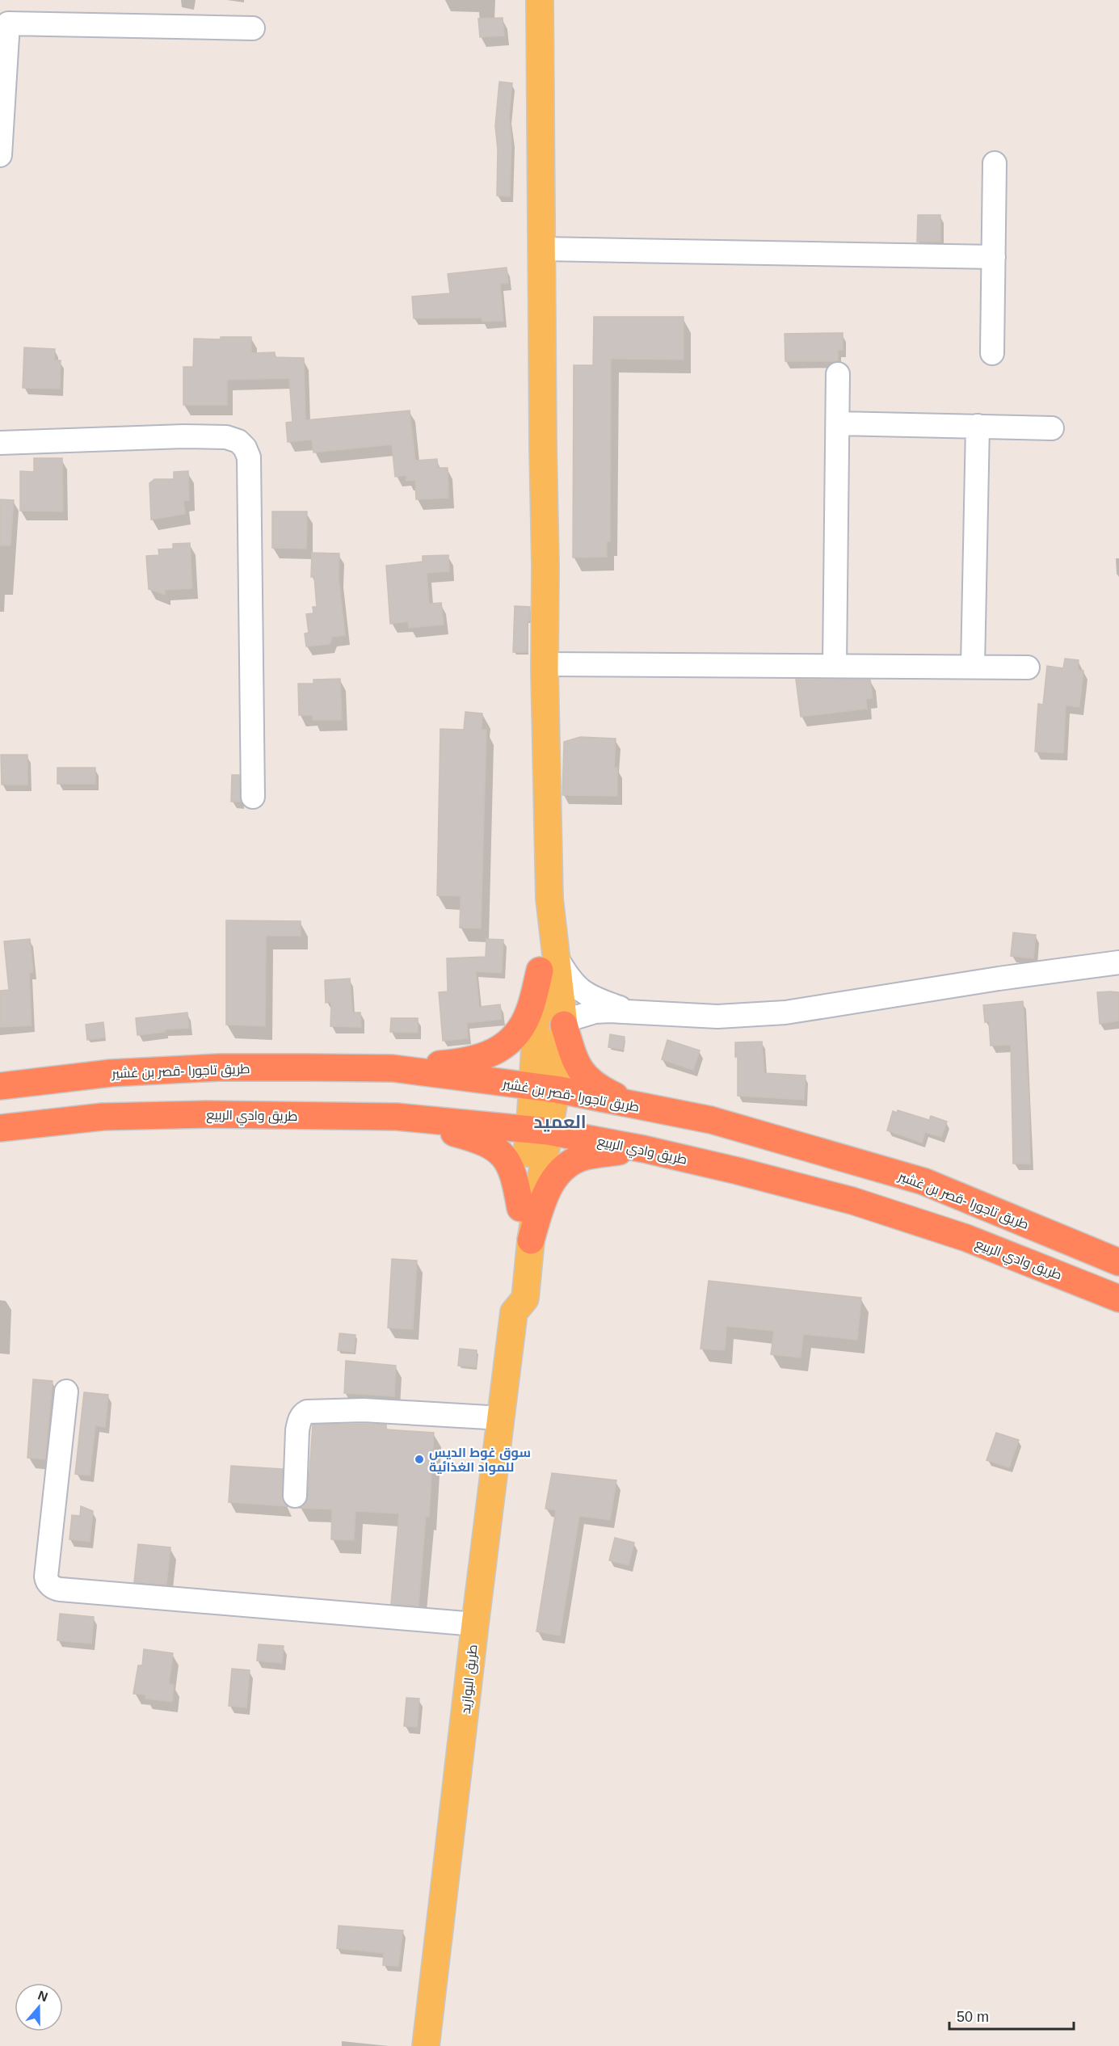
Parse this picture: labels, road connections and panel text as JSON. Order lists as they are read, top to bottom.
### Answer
{
  "streets": {
    "highway": ["طريق تاجورا -قصر بن غشير", "طريق وادي الربيع"],
    "main road": ["طريق البوازيد"]
  },
  "districts": ["العميد"],
  "places": ["سوق غوط الديس للمواد الغذائية"],
  "scale_bar": "50 m",
  "north": "top"
}
